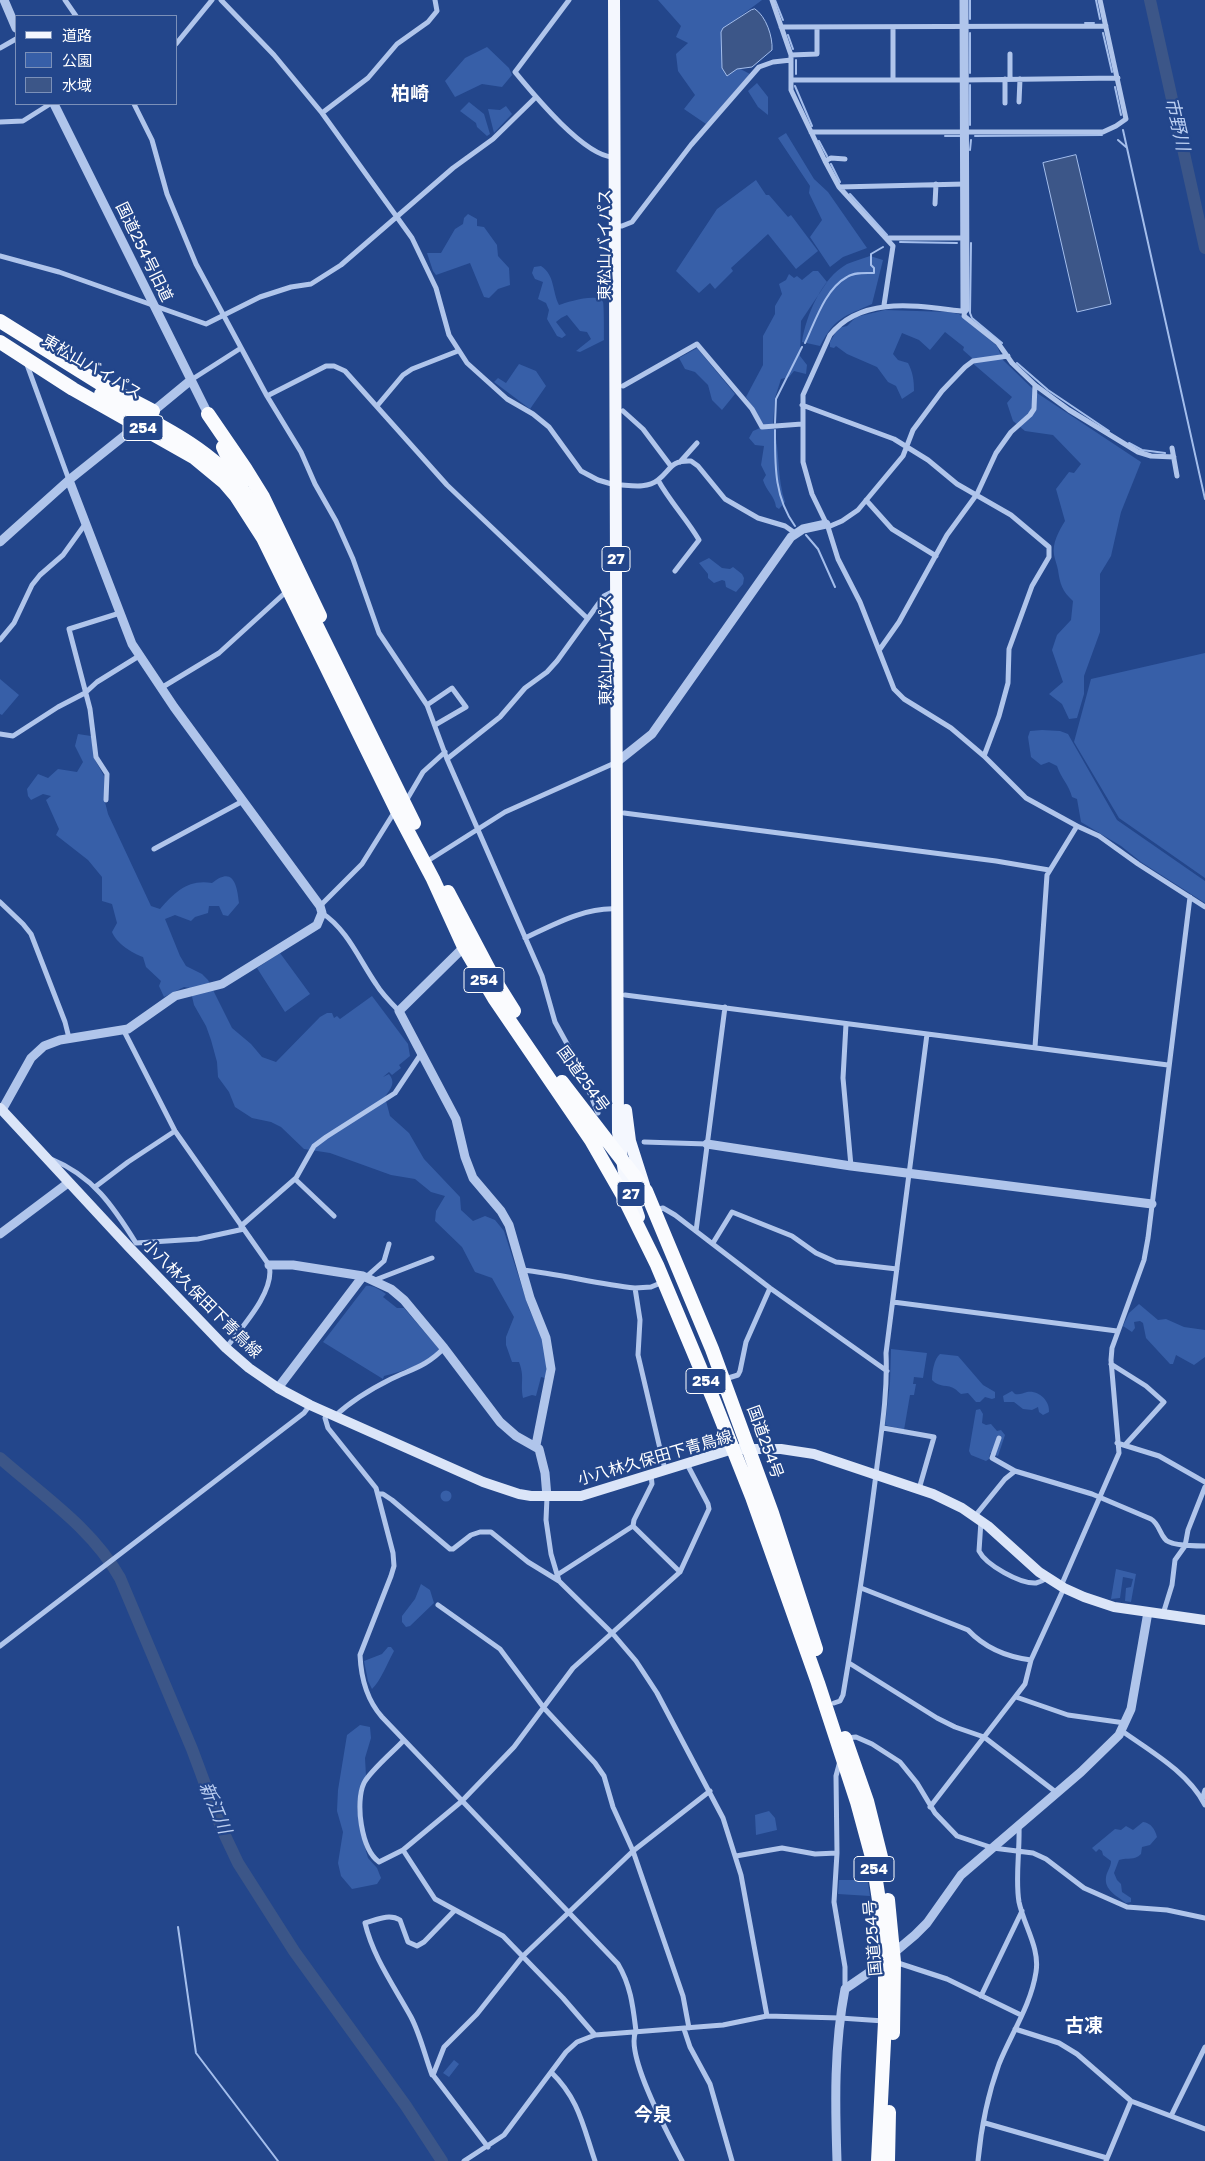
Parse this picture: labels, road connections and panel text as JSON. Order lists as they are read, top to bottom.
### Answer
{
  "streets": {
    "highway": ["東松山バイパス", "254", "国道254号"],
    "main road": ["27", "小八林久保田下青鳥線"],
    "street": ["国道254号旧道"]
  },
  "crossings": [
    ["東松山バイパス", "27"],
    ["東松山バイパス", "国道254号"],
    ["27", "国道254号"],
    ["国道254号", "小八林久保田下青鳥線"]
  ],
  "districts": ["柏崎", "古凍", "今泉"],
  "water": ["市野川", "新江川"],
  "legend": ["道路", "公園", "水域"]
}
